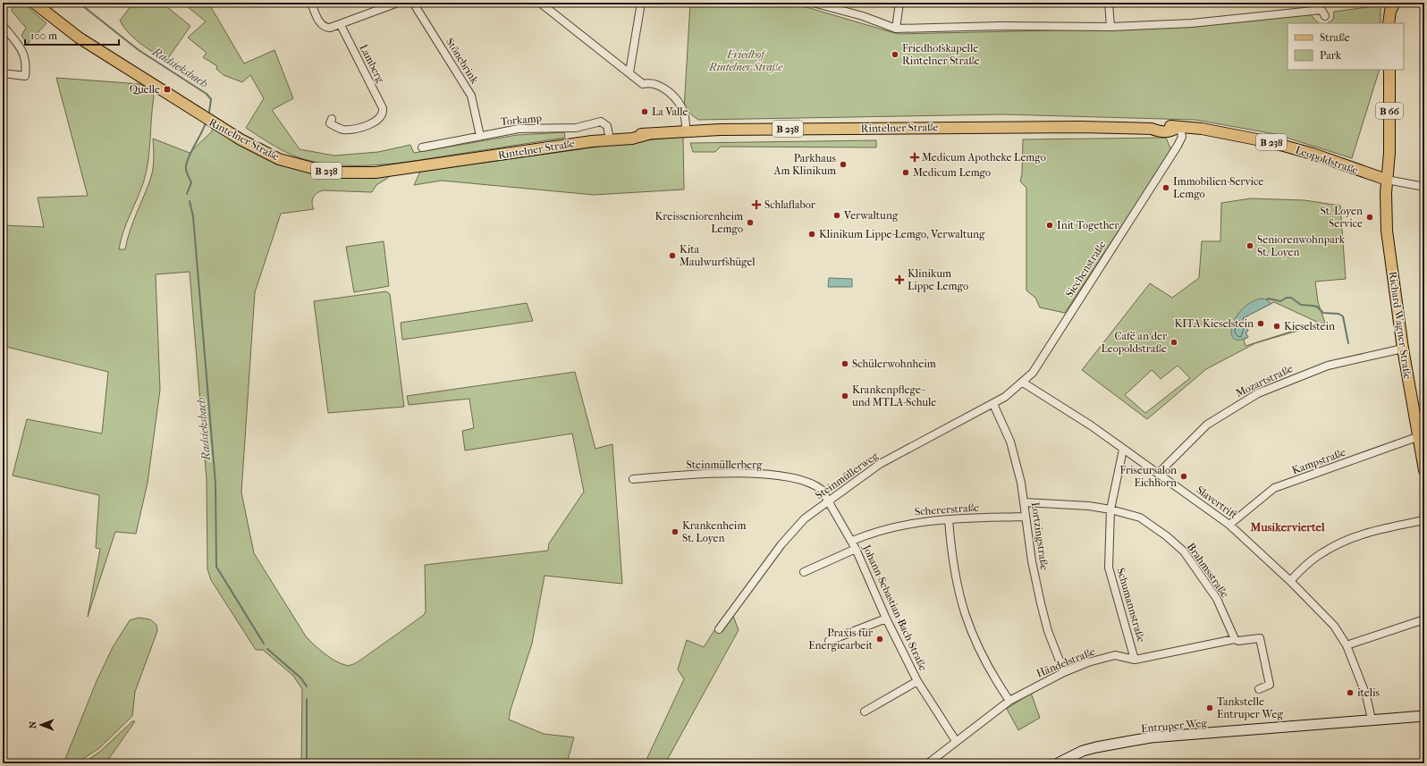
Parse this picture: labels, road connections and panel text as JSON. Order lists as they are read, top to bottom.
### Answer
{
  "streets": {
    "main road": [
      "B 66",
      "Rintelner Straße",
      "B 238",
      "Leopoldstraße",
      "Richard-Wagner-Straße",
      "Entruper Weg"
    ],
    "street": [
      "Stönebrink",
      "Lamberg",
      "Torkamp",
      "Siechenstraße",
      "Mozartstraße",
      "Kampstraße",
      "Steinmüllerberg",
      "Steinmüllerweg",
      "Slavertrift",
      "Schererstraße",
      "Lortzingstraße",
      "Brahmsstraße",
      "Schumannstraße",
      "Johann-Sebastian-Bach-Straße",
      "Händelstraße"
    ]
  },
  "crossings": [
    ["Stönebrink", "Torkamp"],
    ["B 66", "Leopoldstraße"],
    ["B 66", "Richard-Wagner-Straße"],
    ["Torkamp", "Rintelner Straße"],
    ["Rintelner Straße", "Leopoldstraße"],
    ["Rintelner Straße", "Siechenstraße"],
    ["Leopoldstraße", "Richard-Wagner-Straße"],
    ["Siechenstraße", "Steinmüllerweg"],
    ["Siechenstraße", "Slavertrift"],
    ["Richard-Wagner-Straße", "Mozartstraße"],
    ["Richard-Wagner-Straße", "Kampstraße"],
    ["Mozartstraße", "Slavertrift"],
    ["Kampstraße", "Slavertrift"],
    ["Steinmüllerberg", "Steinmüllerweg"],
    ["Steinmüllerberg", "Johann-Sebastian-Bach-Straße"],
    ["Steinmüllerweg", "Slavertrift"],
    ["Steinmüllerweg", "Lortzingstraße"],
    ["Steinmüllerweg", "Johann-Sebastian-Bach-Straße"],
    ["Slavertrift", "Schumannstraße"],
    ["Slavertrift", "Entruper Weg"],
    ["Schererstraße", "Lortzingstraße"],
    ["Schererstraße", "Johann-Sebastian-Bach-Straße"],
    ["Lortzingstraße", "Brahmsstraße"],
    ["Lortzingstraße", "Händelstraße"],
    ["Brahmsstraße", "Schumannstraße"],
    ["Brahmsstraße", "Händelstraße"],
    ["Schumannstraße", "Händelstraße"],
    ["Johann-Sebastian-Bach-Straße", "Händelstraße"]
  ],
  "districts": ["Musikerviertel"],
  "water": ["Radsieksbach"],
  "parks": ["Friedhof Rintelner Straße"],
  "places": {
    "other": [
      "Friedhofskapelle Rintelner Straße",
      "La Valle",
      "Parkhaus Am Klinikum",
      "Medicum Lemgo",
      "Immobilien-Service Lemgo",
      "Verwaltung",
      "St. Loyen Service",
      "Kreisseniorenheim Lemgo",
      "Init Together",
      "Klinikum Lippe-Lemgo, Verwaltung",
      "Seniorenwohnpark St. Loyen",
      "Kita Maulwurfshügel",
      "KITA Kieselstein",
      "Kieselstein",
      "Café an der Leopoldstraße",
      "Schülerwohnheim",
      "Krankenpflege- und MTLA-Schule",
      "Friseursalon Eichhorn",
      "Krankenheim St. Loyen",
      "Praxis für Energiearbeit",
      "itelis",
      "Tankstelle Entruper Weg"
    ],
    "transit": ["Quelle"],
    "health": ["Medicum Apotheke Lemgo", "Schlaflabor", "Klinikum Lippe Lemgo"]
  },
  "legend": ["Straße", "Park"],
  "scale_bar": "100 m",
  "north": "left"
}
